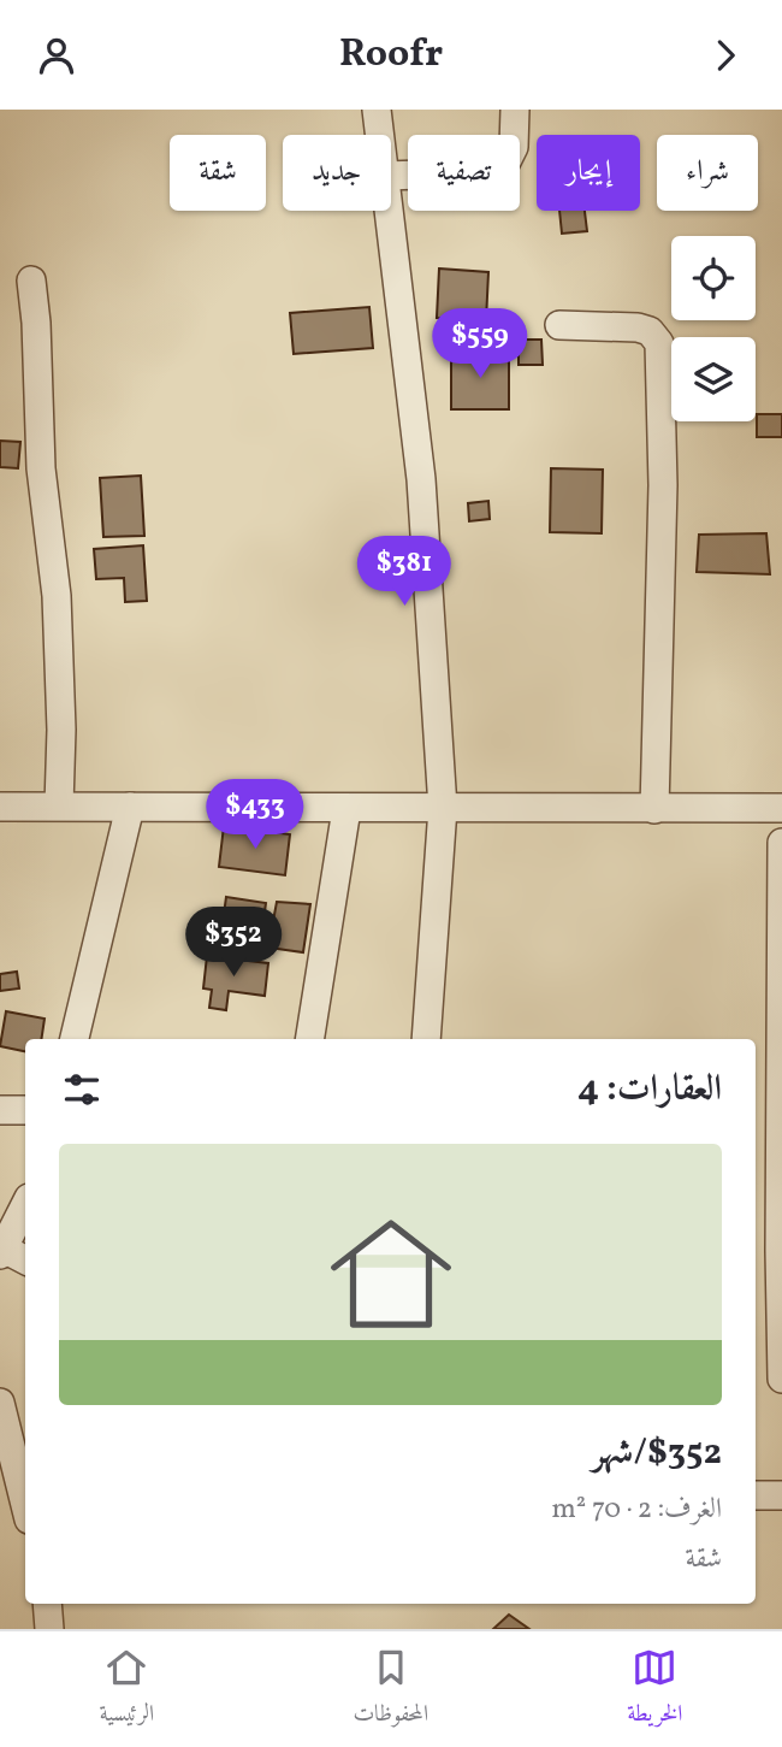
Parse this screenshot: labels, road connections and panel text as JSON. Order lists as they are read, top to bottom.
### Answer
{
  "page": {
    "header": "Roofr",
    "chip": [
      "شراء",
      "إيجار",
      "تصفية",
      "جديد",
      "شقة"
    ],
    "price": [
      "$559",
      "$381",
      "$433",
      "$352"
    ],
    "heading": "العقارات: 4",
    "list": [
      {
        "name": "$352/شهر",
        "note": "الغرف: 2 · 70 m² · شقة"
      }
    ],
    "tabs": ["الخريطة", "المحفوظات", "الرئيسية"]
  }
}
